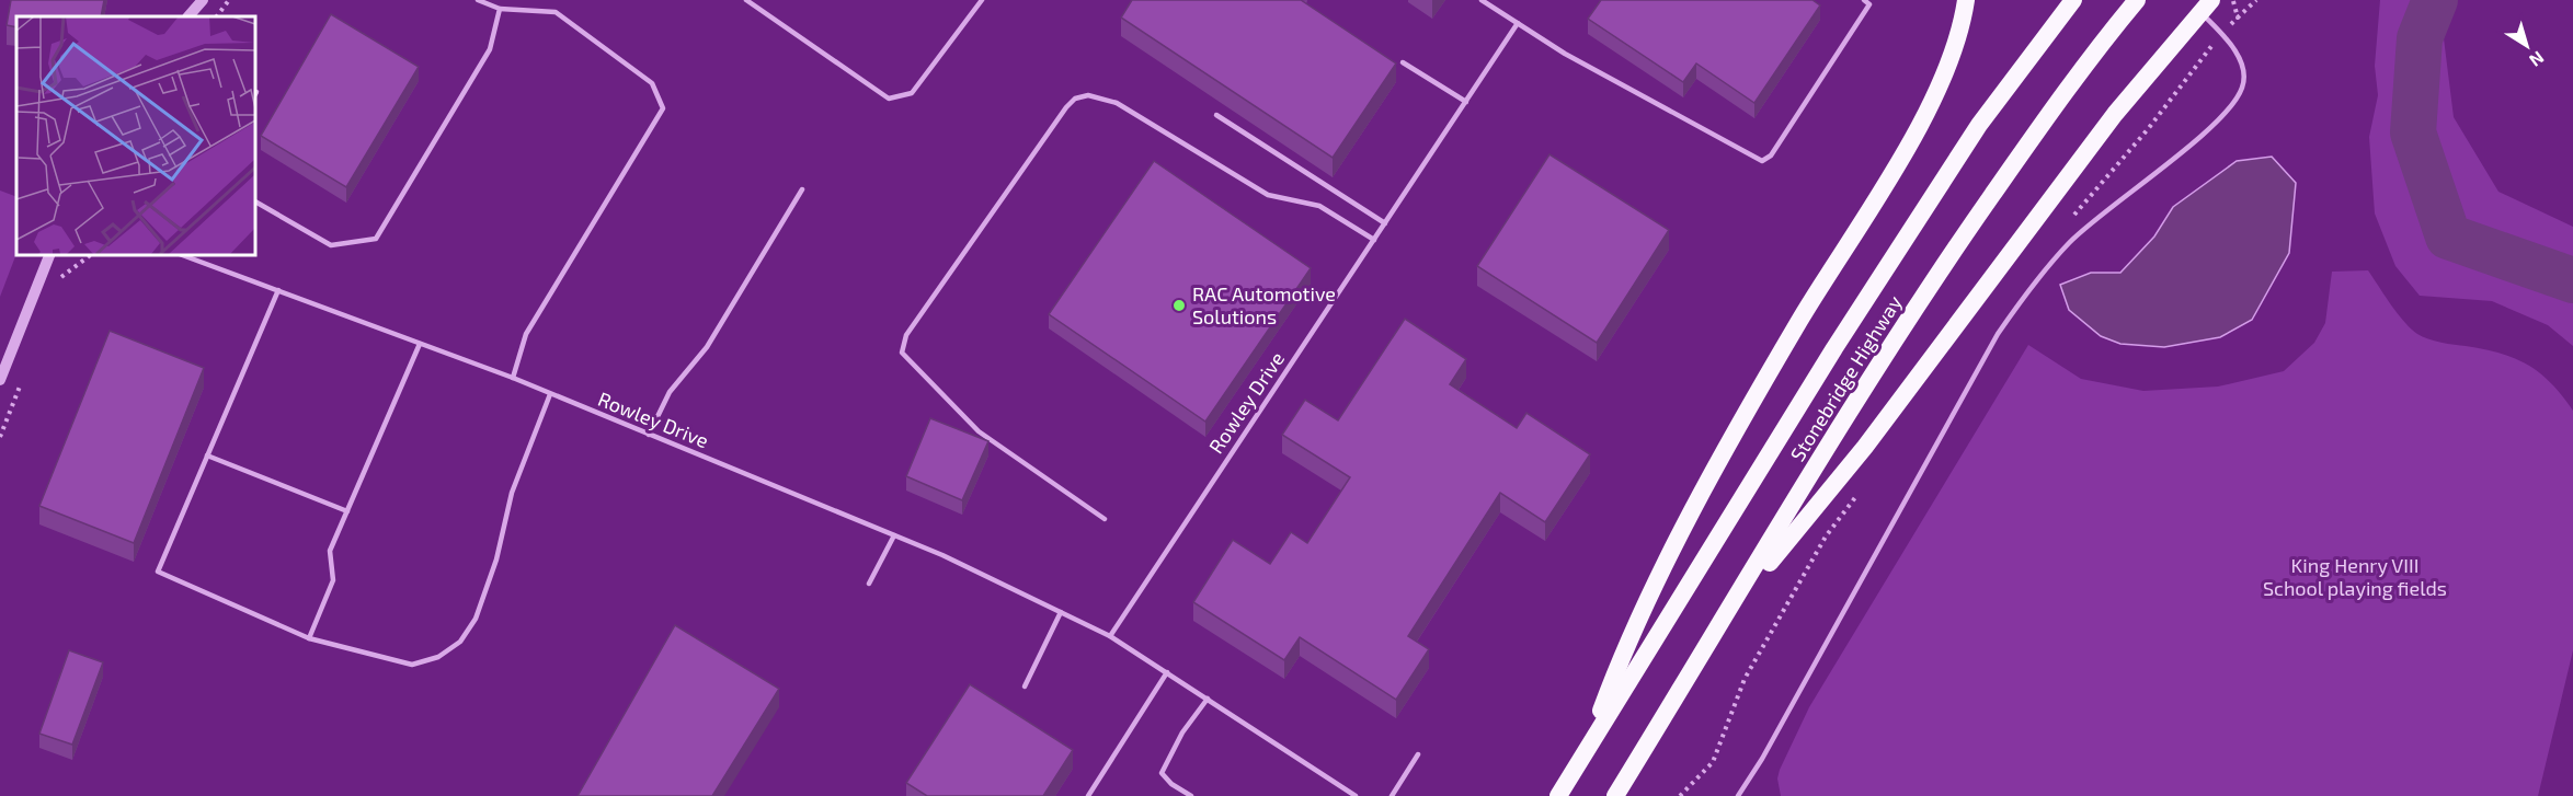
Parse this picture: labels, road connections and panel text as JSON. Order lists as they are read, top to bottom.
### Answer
{
  "streets": {
    "highway": ["Stonebridge Highway"],
    "lane": ["Rowley Drive"]
  },
  "parks": ["King Henry VIII School playing fields"],
  "places": ["RAC Automotive Solutions"],
  "north": "bottom right"
}
